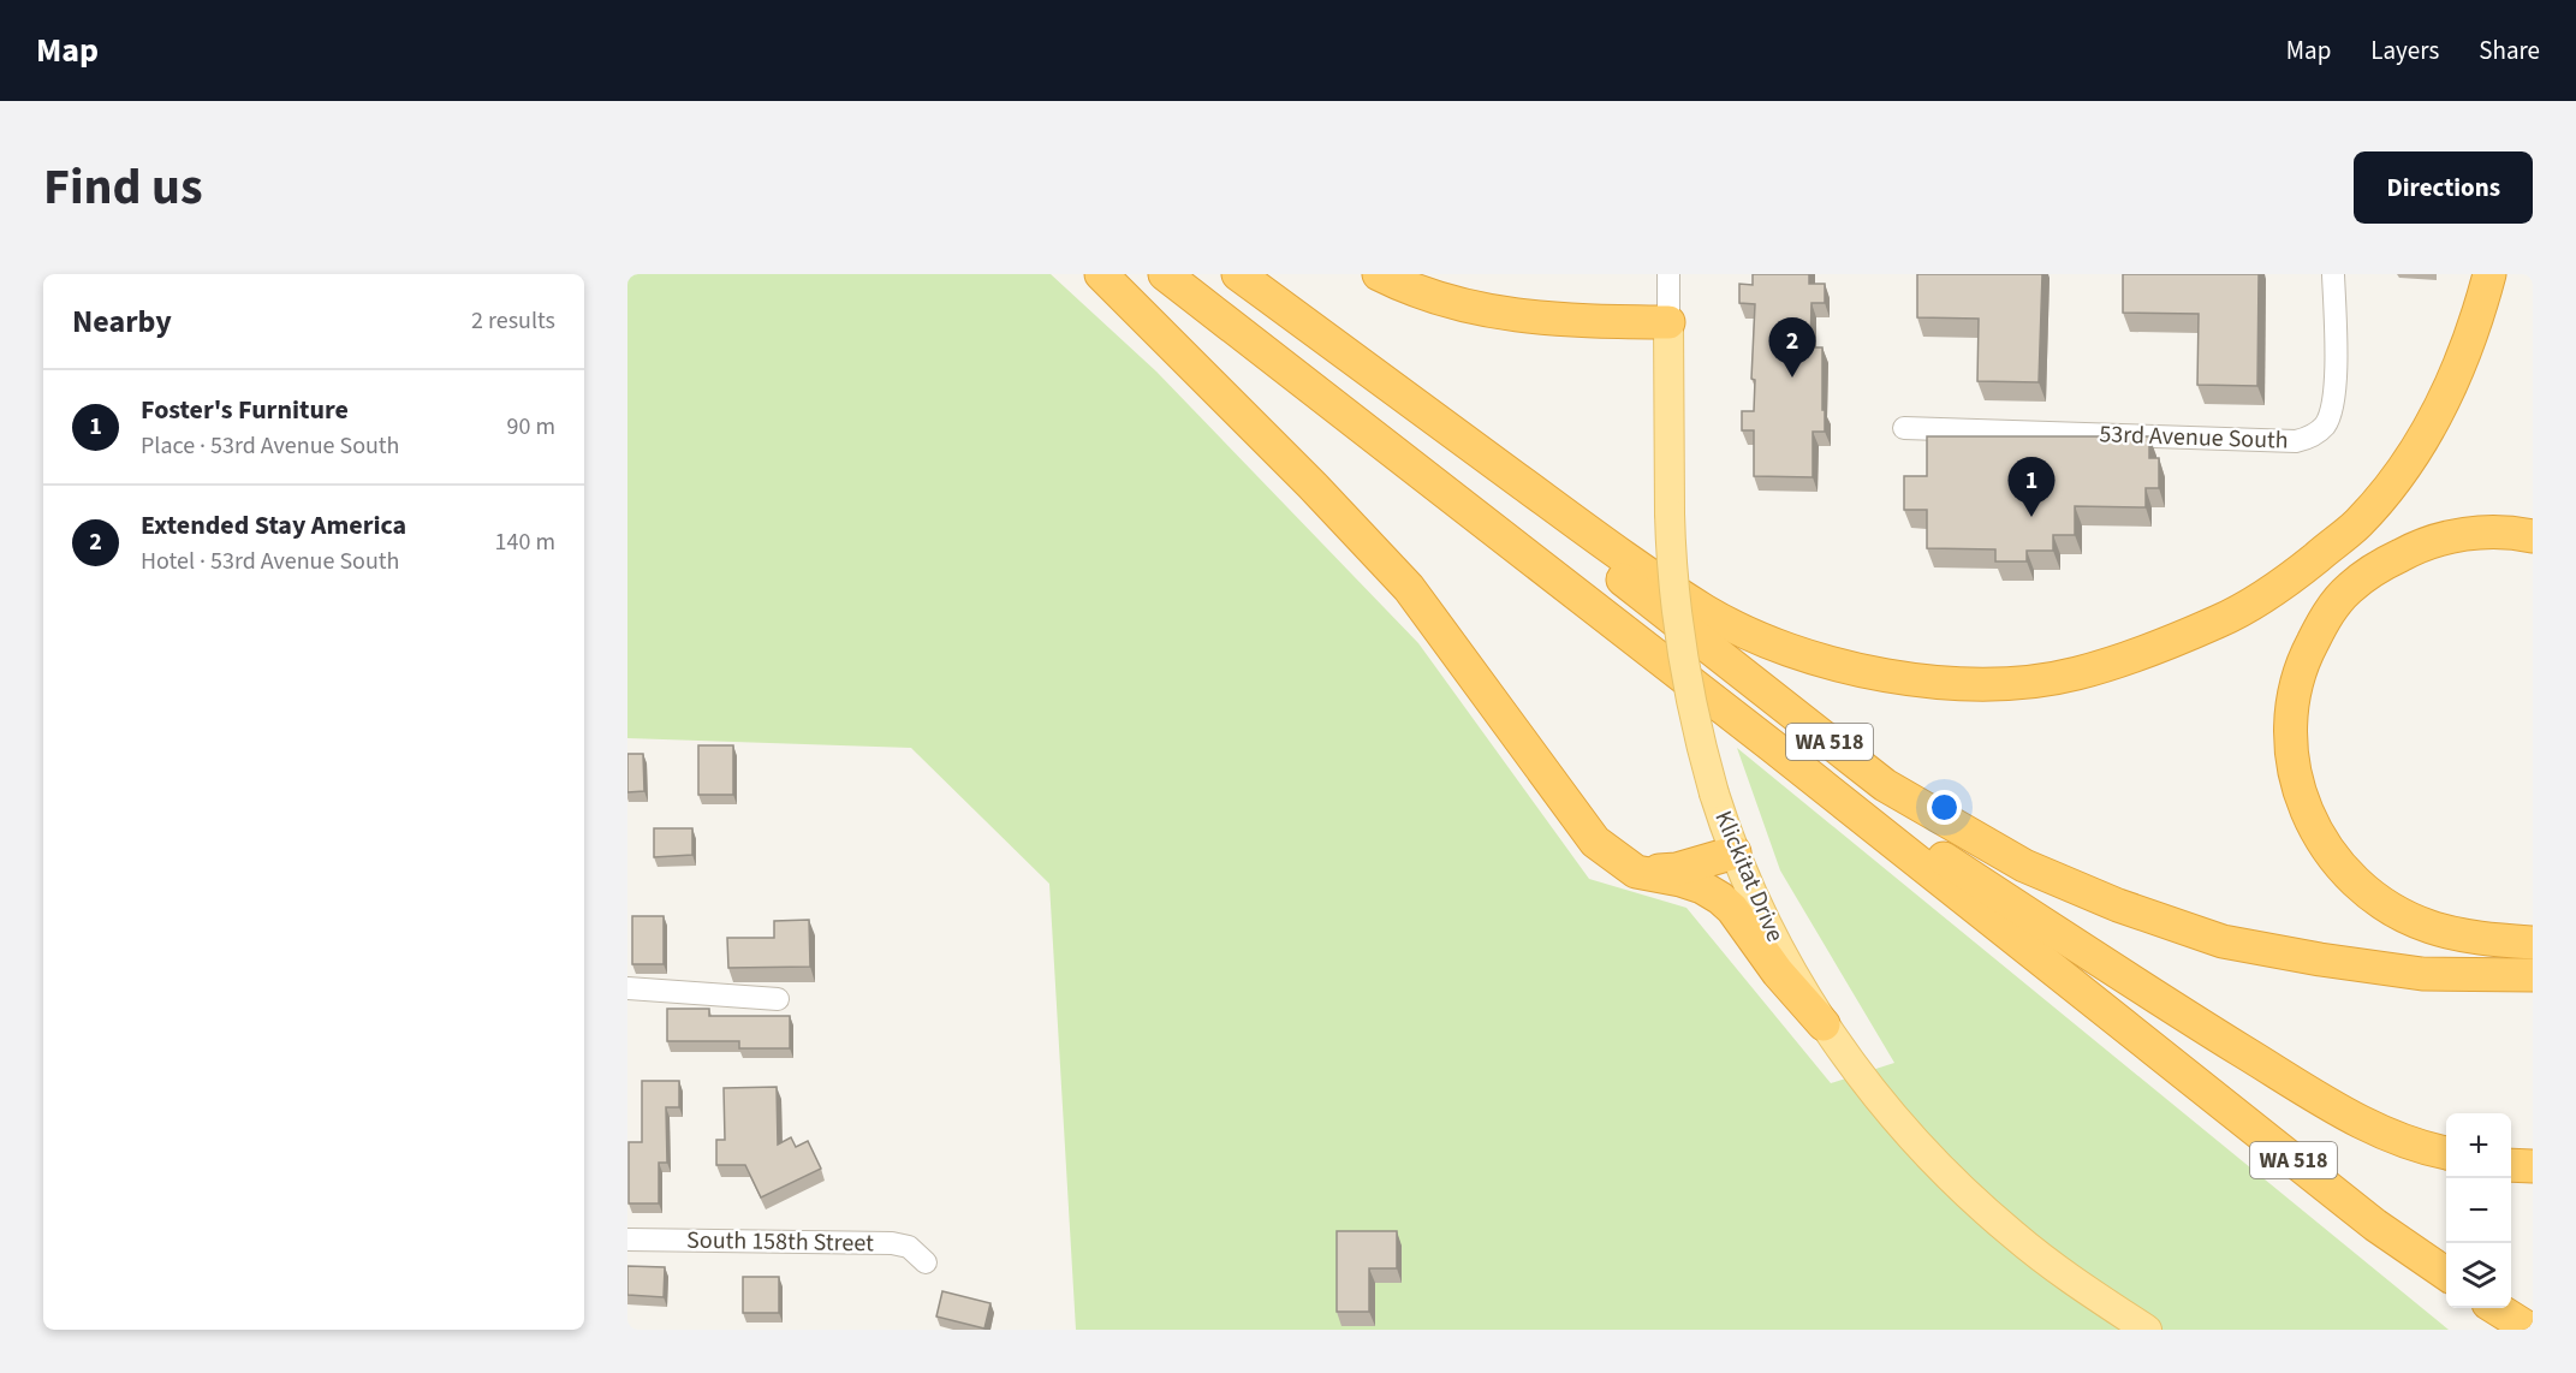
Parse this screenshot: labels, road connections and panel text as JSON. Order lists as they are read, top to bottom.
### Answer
{
  "streets": {
    "highway": ["WA 518"],
    "main road": ["Klickitat Drive"],
    "street": ["53rd Avenue South", "South 158th Street"]
  },
  "page": {
    "header": "Map",
    "nav": ["Map", "Layers", "Share"],
    "title": "Find us",
    "buttons": "Directions",
    "heading": ["Nearby", "2 results"],
    "pins": ["2", "1"],
    "list": [
      {
        "mark": "1",
        "name": "Foster's Furniture",
        "note": "Place · 53rd Avenue South",
        "value": "90 m"
      },
      {
        "mark": "2",
        "name": "Extended Stay America",
        "note": "Hotel · 53rd Avenue South",
        "value": "140 m"
      }
    ],
    "map_buttons": ["+", "−"]
  }
}
